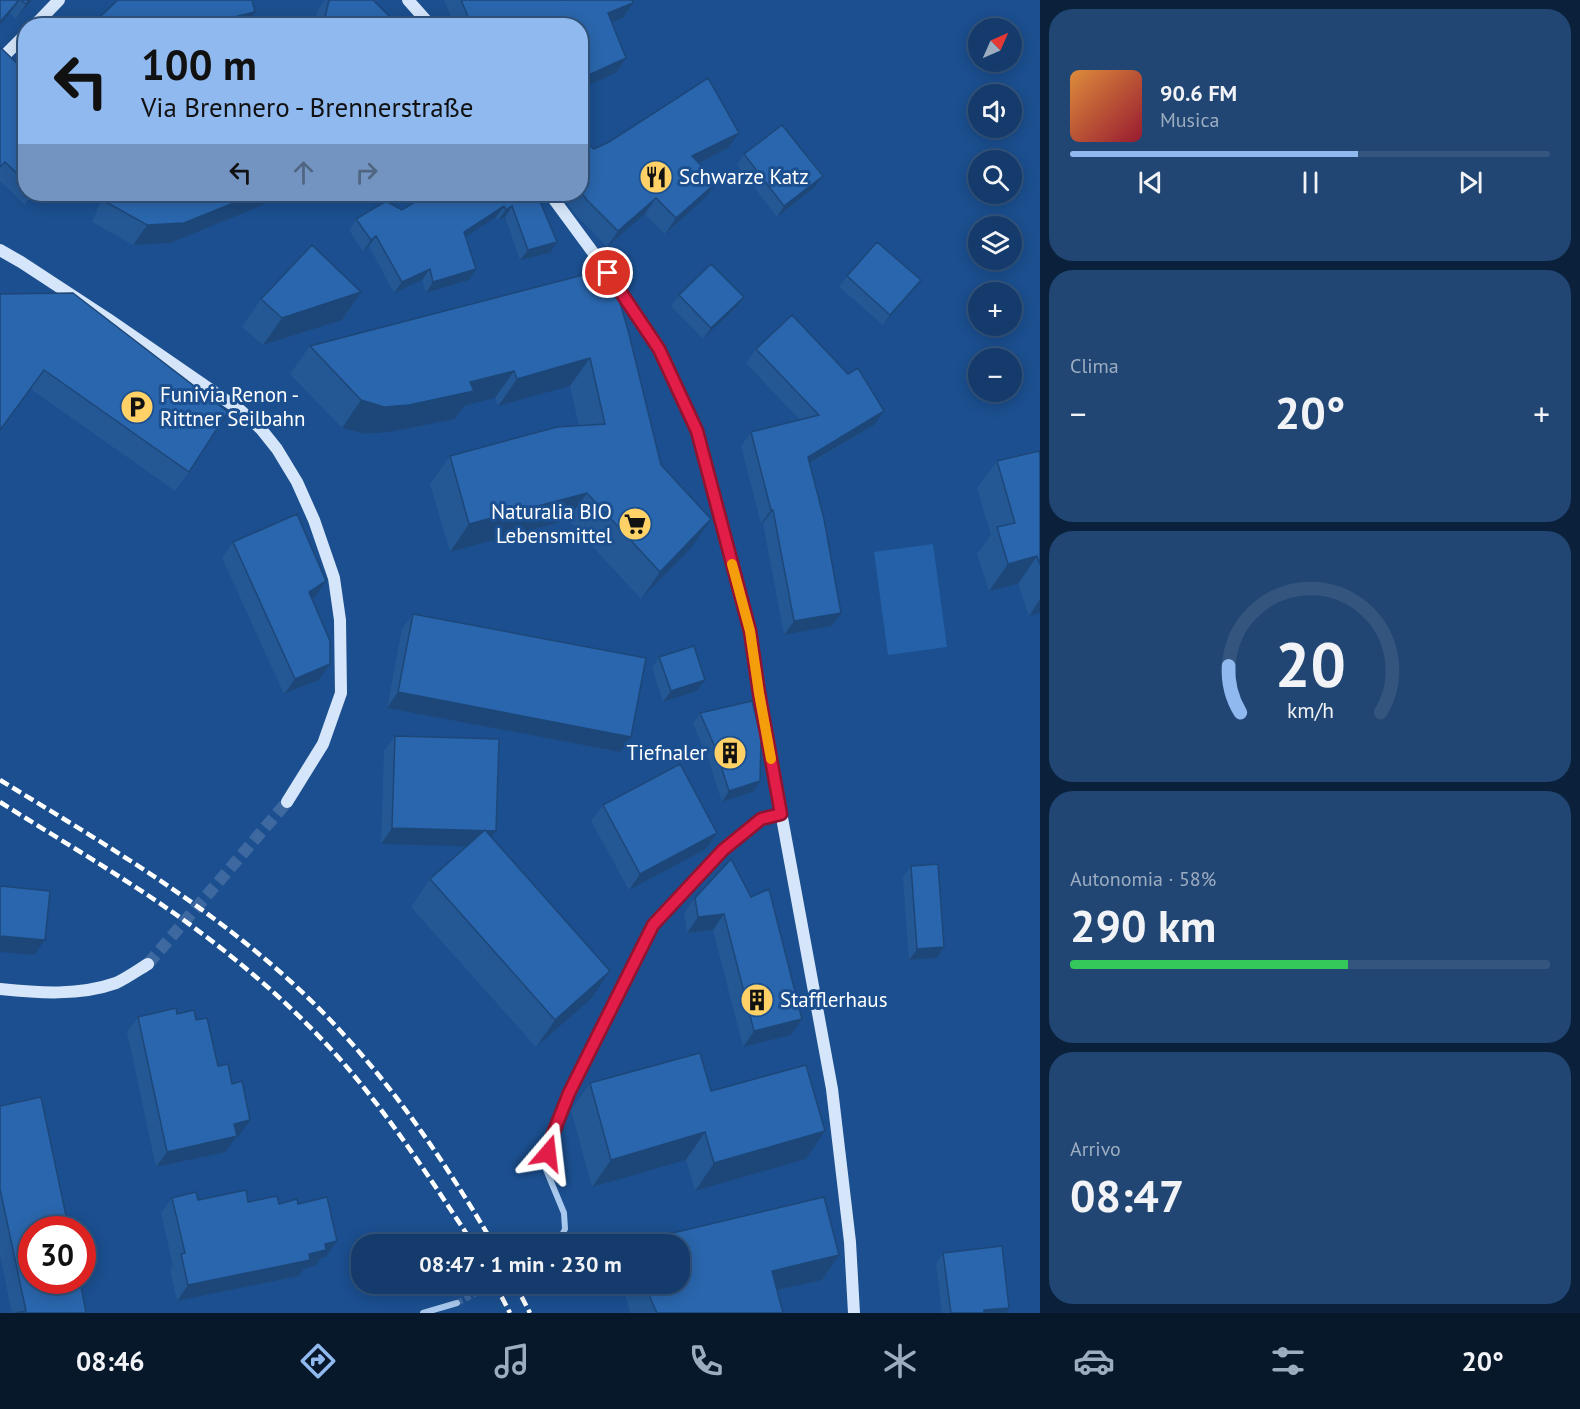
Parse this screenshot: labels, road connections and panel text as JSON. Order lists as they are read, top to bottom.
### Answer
{
  "places": {
    "restaurant": ["Schwarze Katz"],
    "parking": ["Funivia Renon - Rittner Seilbahn"],
    "supermarket": ["Naturalia BIO Lebensmittel"],
    "building": ["Tiefnaler", "Stafflerhaus"]
  },
  "north": "top right",
  "page": {
    "map_buttons": ["+", "−"],
    "turn": ["100 m", "Via Brennero - Brennerstraße"],
    "song": ["90.6 FM", "Musica"],
    "tile": [
      "Clima",
      ["Autonomia · 58%", "290 km"],
      ["Arrivo", "08:47"]
    ],
    "heat": ["−", "20°", "+"],
    "limit": "30",
    "trip": "08:47 · 1 min · 230 m",
    "tabs": ["08:46", "20°"],
    "gauge": ["20", "km/h"]
  }
}
